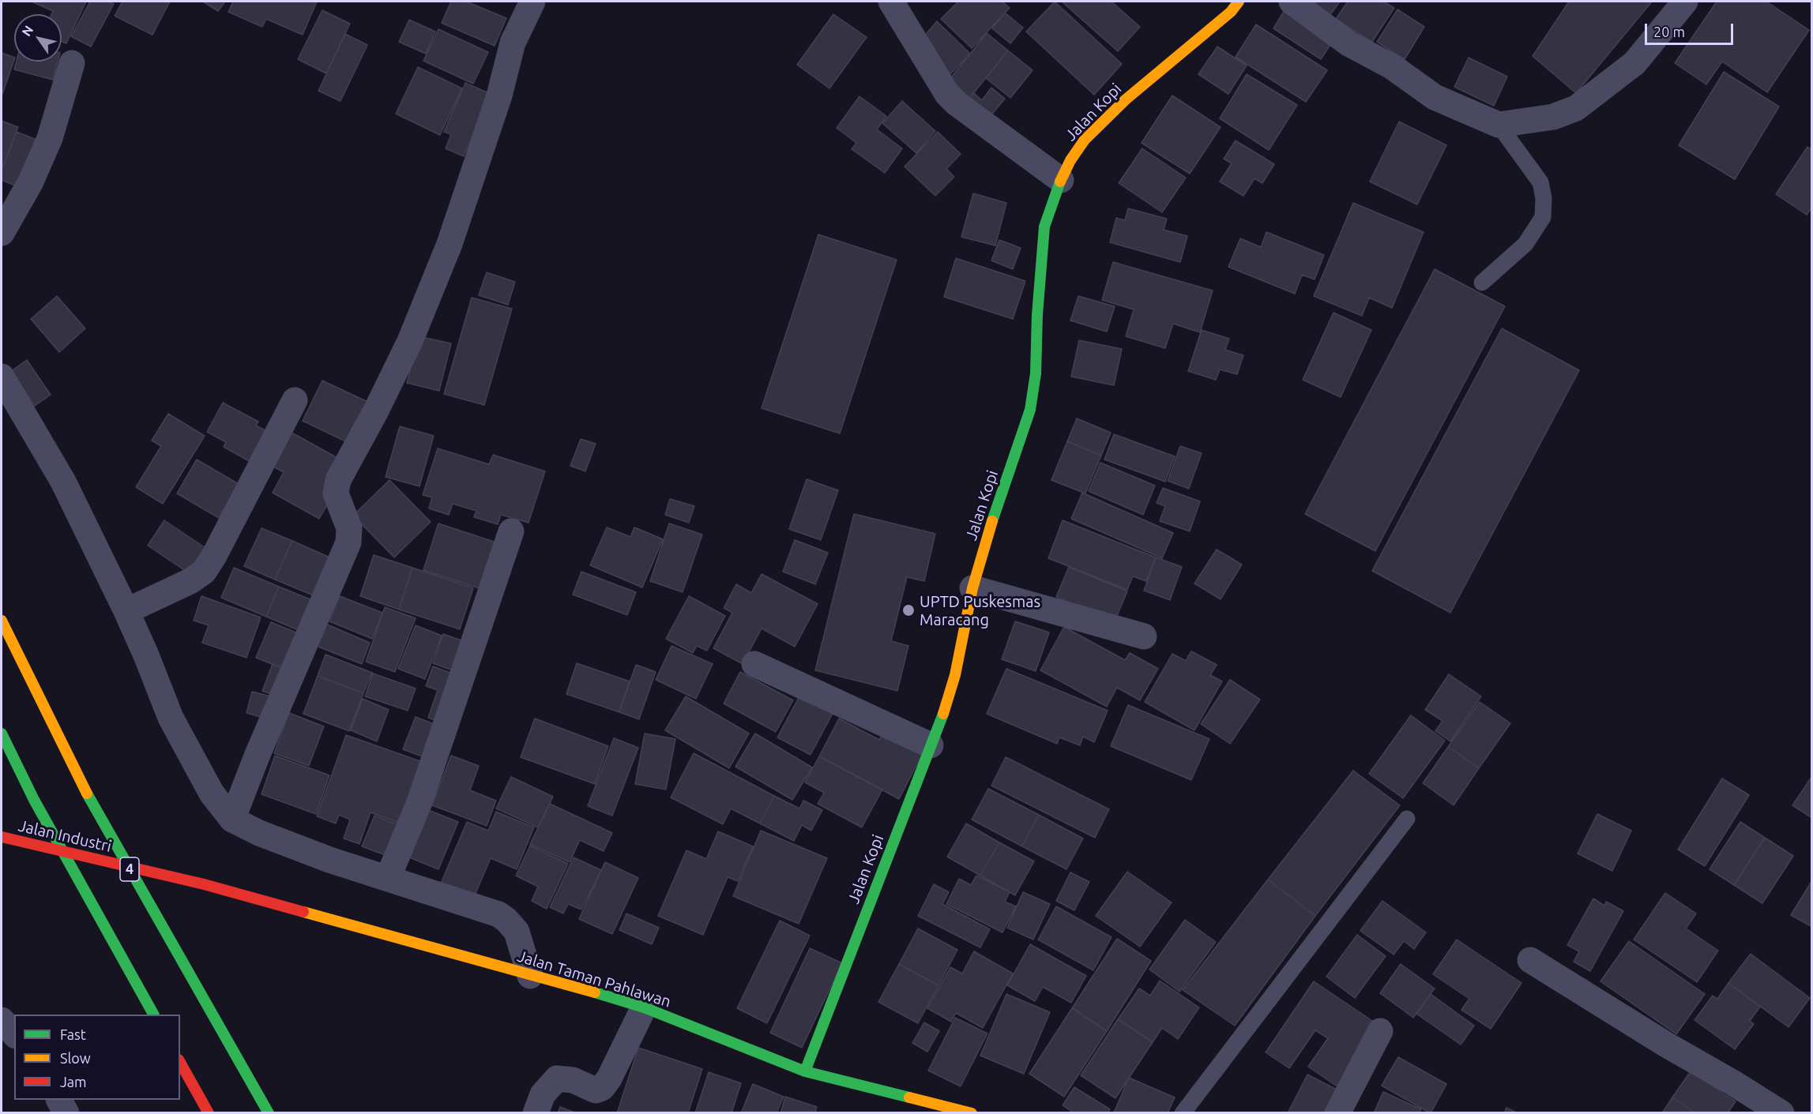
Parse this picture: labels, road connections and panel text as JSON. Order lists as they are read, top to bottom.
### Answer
{
  "streets": {
    "main road": [
      "Jalan Kopi",
      "Jalan Industri",
      "4",
      "Jalan Taman Pahlawan"
    ]
  },
  "crossings": [
    ["Jalan Kopi", "Jalan Taman Pahlawan"],
    ["Jalan Industri", "Jalan Taman Pahlawan"]
  ],
  "places": ["UPTD Puskesmas Maracang"],
  "legend": ["Fast", "Slow", "Jam"],
  "scale_bar": "20 m",
  "north": "top left"
}
